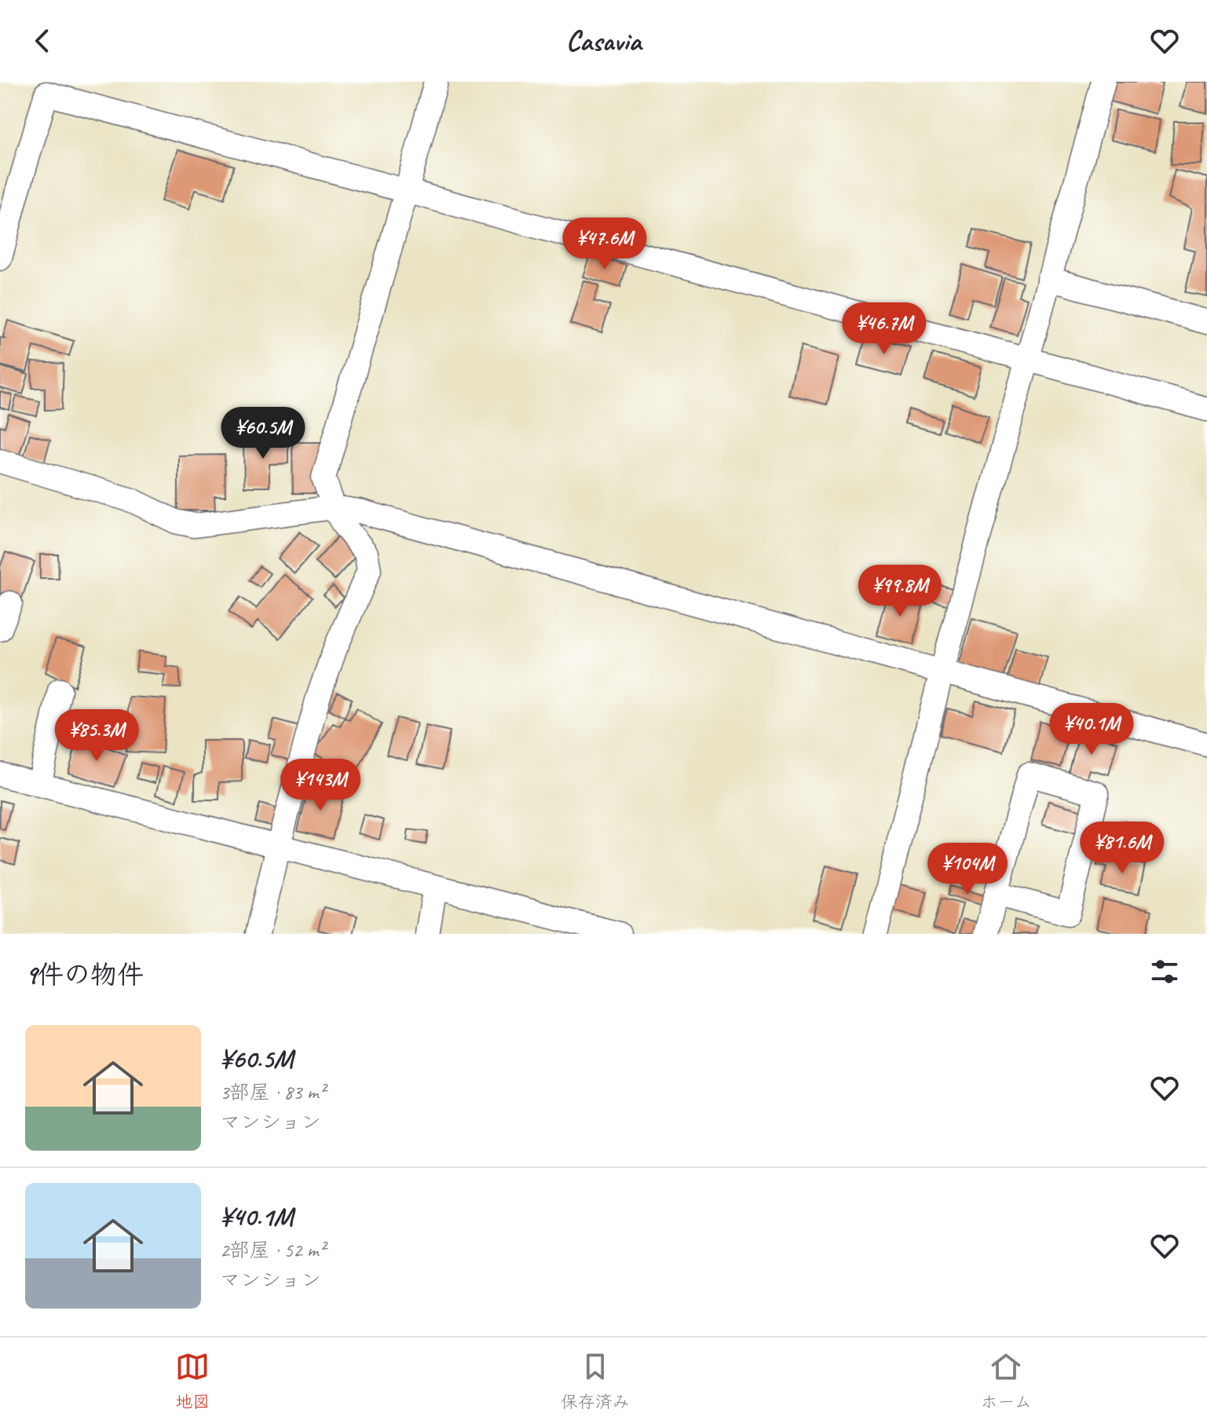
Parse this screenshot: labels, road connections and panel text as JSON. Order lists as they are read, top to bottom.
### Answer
{
  "page": {
    "header": "Casavia",
    "price": [
      "¥47.6M",
      "¥46.7M",
      "¥60.5M",
      "¥99.8M",
      "¥40.1M",
      "¥85.3M",
      "¥143M",
      "¥81.6M",
      "¥104M"
    ],
    "heading": "9件の物件",
    "list": [
      {
        "name": "¥60.5M",
        "note": "3部屋 · 83 m² · マンション"
      },
      {
        "name": "¥40.1M",
        "note": "2部屋 · 52 m² · マンション"
      }
    ],
    "tabs": ["地図", "保存済み", "ホーム"]
  }
}
